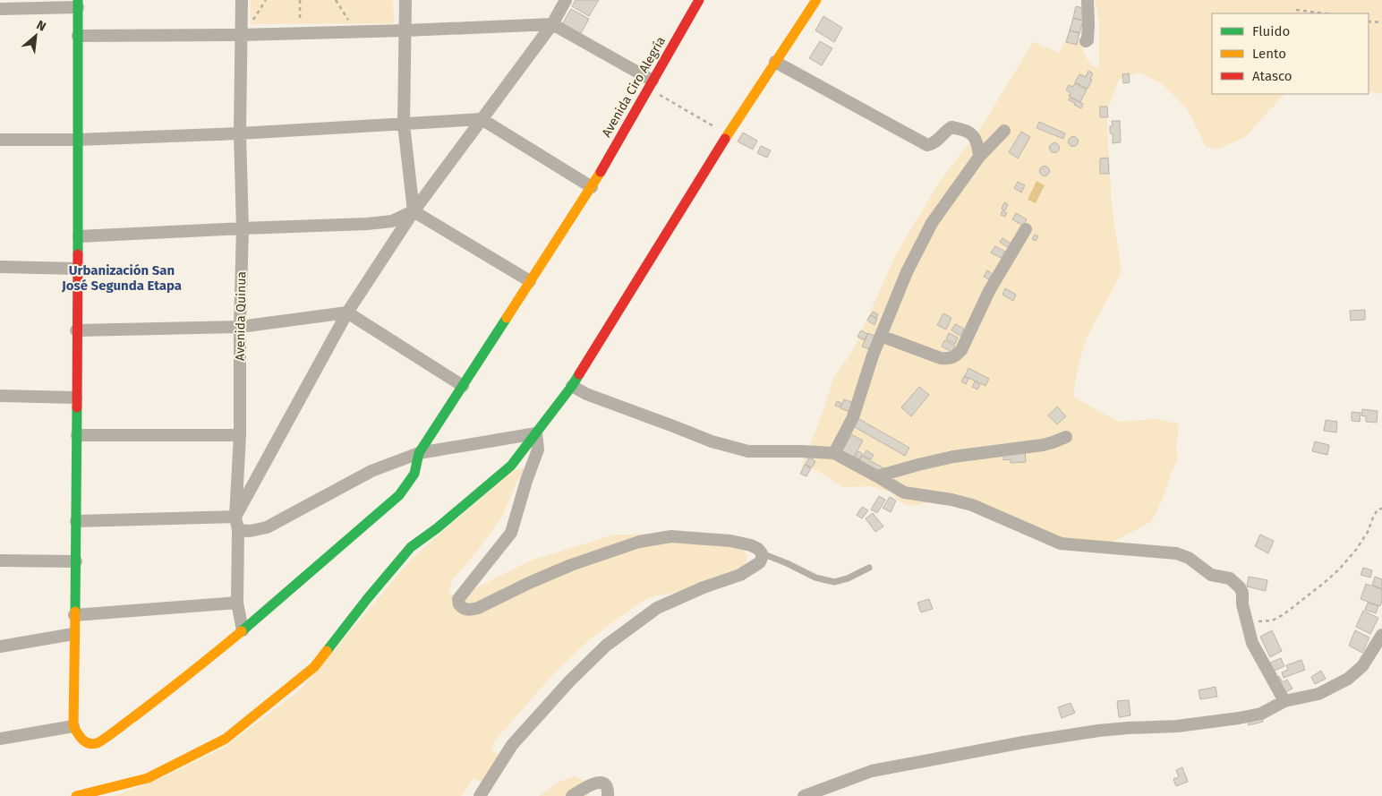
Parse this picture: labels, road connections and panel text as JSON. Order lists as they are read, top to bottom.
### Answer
{
  "streets": {
    "street": ["Avenida Ciro Alegría", "Avenida Quinua"]
  },
  "crossings": [
    ["Avenida Ciro Alegría", "Avenida Quinua"]
  ],
  "districts": ["Urbanización San José Segunda Etapa"],
  "legend": ["Fluido", "Lento", "Atasco"],
  "north": "top right"
}
